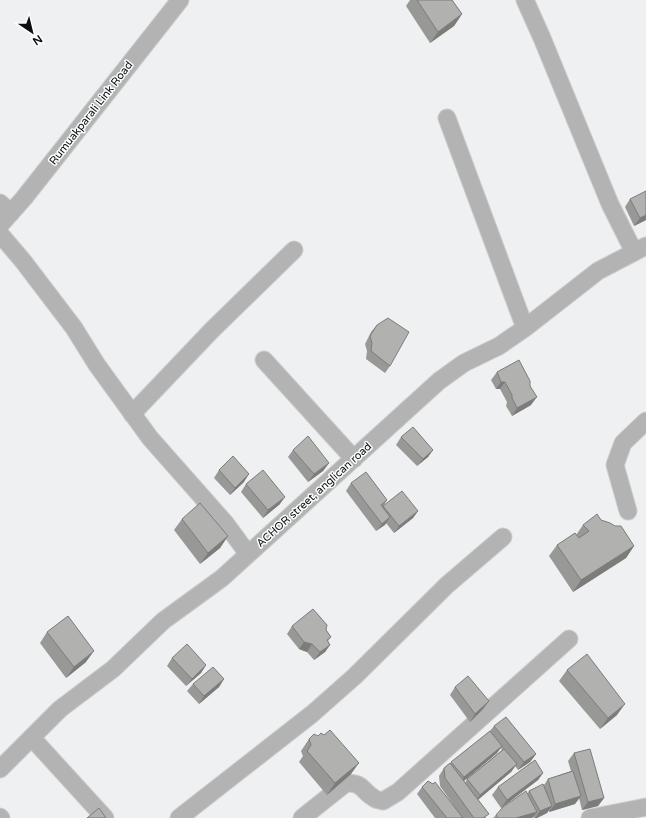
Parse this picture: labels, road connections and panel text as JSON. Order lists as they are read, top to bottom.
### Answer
{
  "streets": {
    "street": ["Rumuakparali Link Road", "ACHOR street, anglican road"]
  },
  "north": "bottom right"
}
